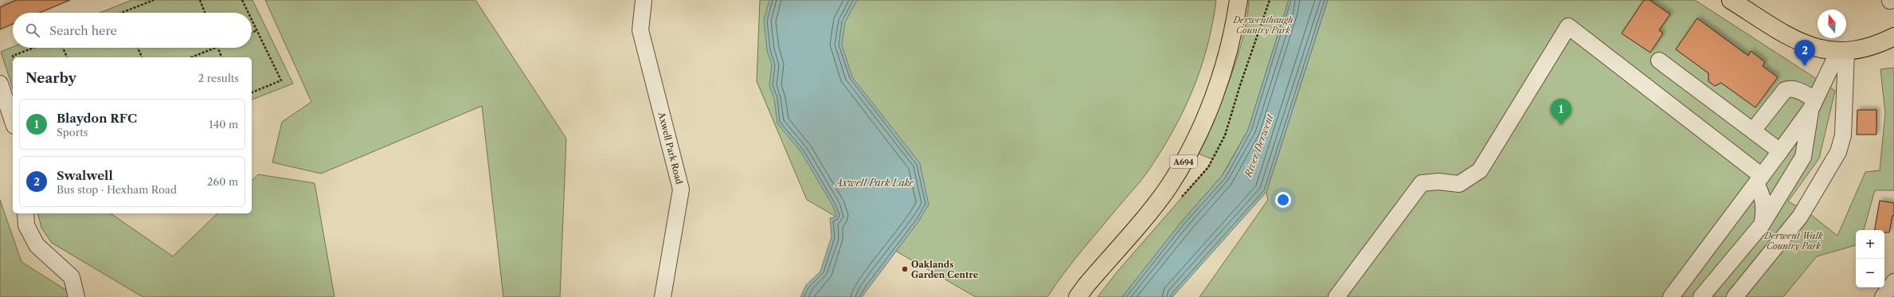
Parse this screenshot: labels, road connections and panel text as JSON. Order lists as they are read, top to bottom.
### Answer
{
  "streets": {
    "main road": ["A694"],
    "street": ["Axwell Park Road"]
  },
  "water": ["River Derwent", "Axwell Park Lake"],
  "parks": ["Derwenthaugh Country Park", "Derwent Walk Country Park"],
  "places": ["Oaklands Garden Centre"],
  "north": "top",
  "page": {
    "search": "Search here",
    "pins": ["2", "1"],
    "heading": ["Nearby", "2 results"],
    "list": [
      {
        "mark": "1",
        "name": "Blaydon RFC",
        "note": "Sports",
        "value": "140 m"
      },
      {
        "mark": "2",
        "name": "Swalwell",
        "note": "Bus stop · Hexham Road",
        "value": "260 m"
      }
    ],
    "map_buttons": ["+", "−"]
  }
}
